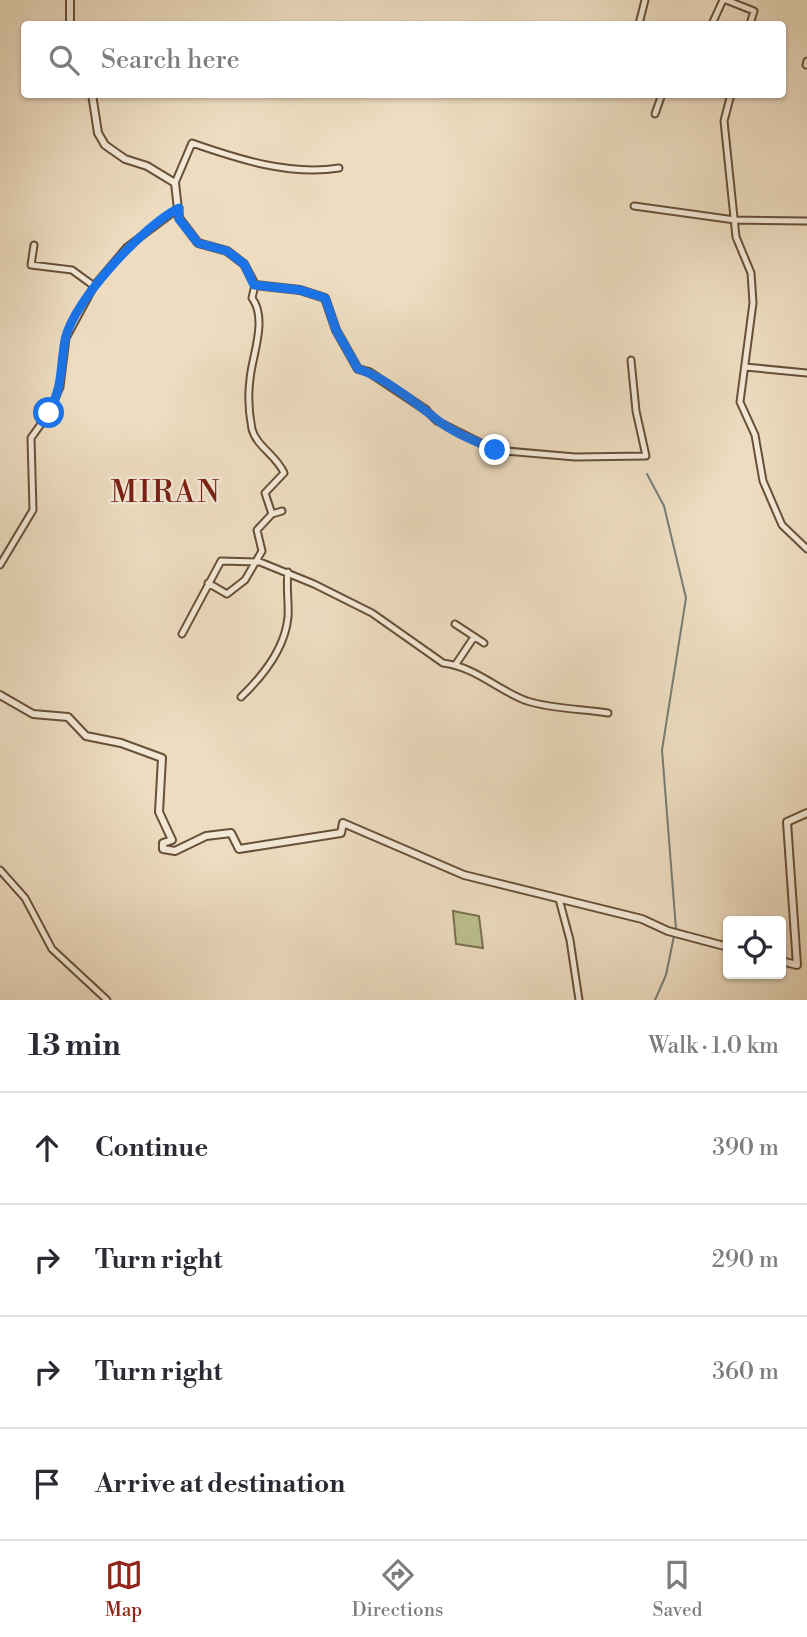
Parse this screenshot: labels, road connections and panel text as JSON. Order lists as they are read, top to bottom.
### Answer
{
  "districts": ["MIRAN"],
  "page": {
    "search": "Search here",
    "heading": ["13 min", "Walk · 1.0 km"],
    "list": [
      ["Continue", "390 m"],
      ["Turn right", "290 m"],
      ["Turn right", "360 m"],
      "Arrive at destination"
    ],
    "nav": ["Map", "Directions", "Saved"]
  }
}
